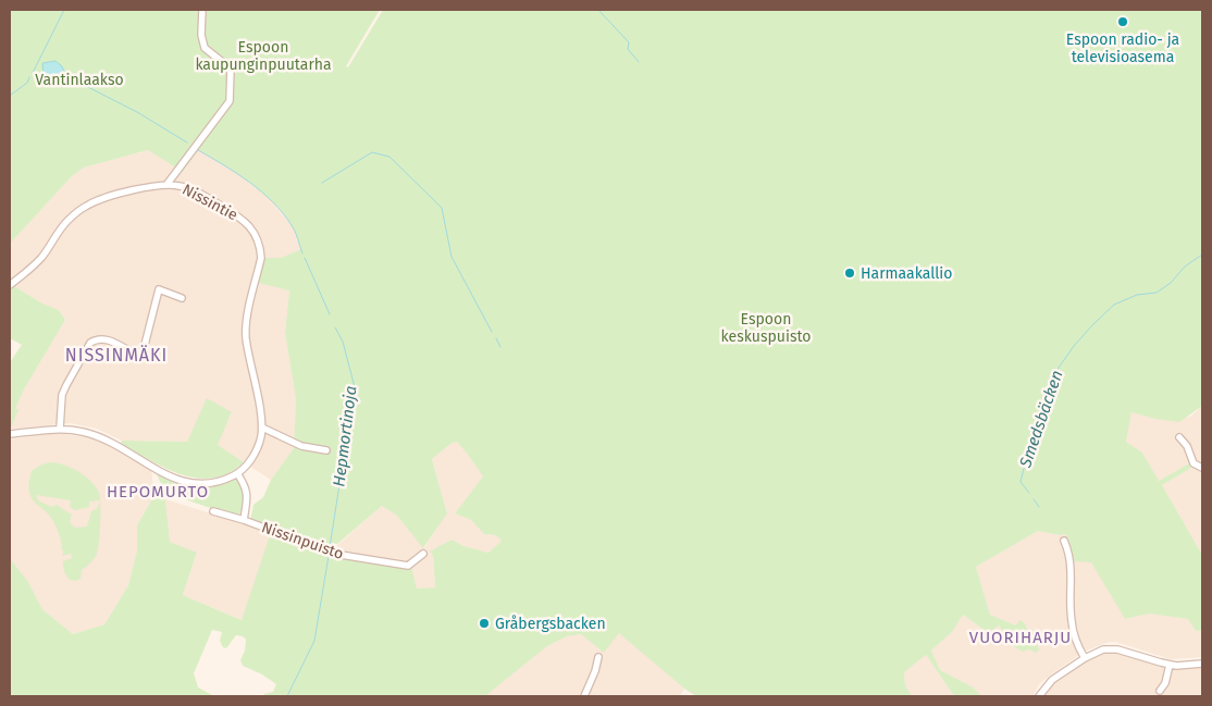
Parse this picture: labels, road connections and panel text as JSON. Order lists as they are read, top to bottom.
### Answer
{
  "streets": {
    "street": ["Nissintie", "Nissinpuisto"]
  },
  "crossings": [
    ["Nissintie", "Nissinpuisto"]
  ],
  "districts": ["NISSINMÄKI", "HEPOMURTO", "VUORIHARJU"],
  "water": ["Smedsbäcken", "Hepmortinoja"],
  "parks": ["Espoon kaupunginpuutarha", "Vantinlaakso", "Espoon keskuspuisto"],
  "places": ["Espoon radio- ja televisioasema", "Harmaakallio", "Gråbergsbacken"]
}
